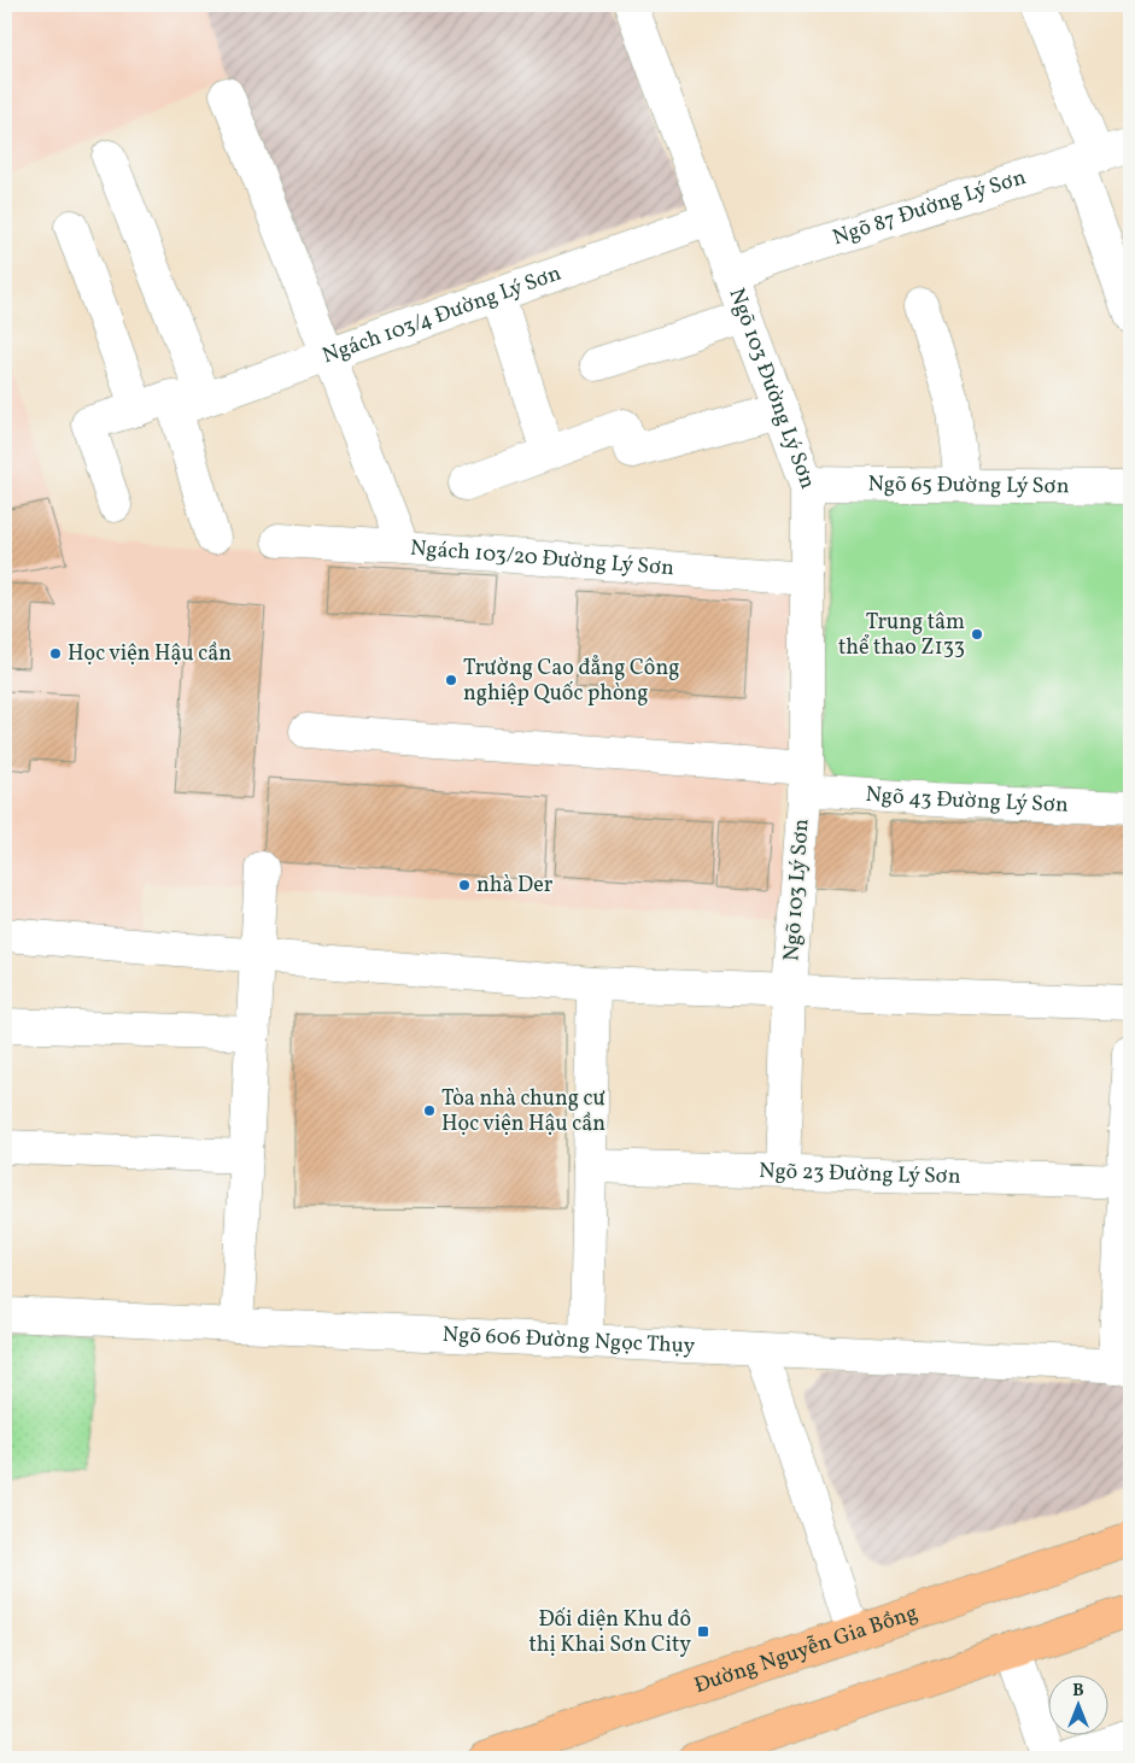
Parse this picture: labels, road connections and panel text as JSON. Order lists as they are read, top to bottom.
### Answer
{
  "streets": {
    "main road": ["Đường Nguyễn Gia Bồng"],
    "street": [
      "Ngõ 87 Đường Lý Sơn",
      "Ngách 103/4 Đường Lý Sơn",
      "Ngõ 103 Đường Lý Sơn",
      "Ngõ 65 Đường Lý Sơn",
      "Ngách 103/20 Đường Lý Sơn",
      "Ngõ 43 Đường Lý Sơn",
      "Ngõ 103 Lý Sơn",
      "Ngõ 23 Đường Lý Sơn",
      "Ngõ 606 Đường Ngọc Thụy"
    ]
  },
  "crossings": [
    ["Ngõ 87 Đường Lý Sơn", "Ngõ 103 Đường Lý Sơn"],
    ["Ngách 103/4 Đường Lý Sơn", "Ngõ 103 Đường Lý Sơn"],
    ["Ngõ 103 Đường Lý Sơn", "Ngõ 65 Đường Lý Sơn"],
    ["Ngõ 103 Đường Lý Sơn", "Ngách 103/20 Đường Lý Sơn"],
    ["Ngõ 103 Đường Lý Sơn", "Ngõ 43 Đường Lý Sơn"],
    ["Ngõ 103 Đường Lý Sơn", "Ngõ 103 Lý Sơn"],
    ["Ngõ 43 Đường Lý Sơn", "Ngõ 103 Lý Sơn"],
    ["Ngõ 103 Lý Sơn", "Ngõ 23 Đường Lý Sơn"]
  ],
  "places": {
    "other": [
      "Trung tâm thể thao Z133",
      "Học viện Hậu cần",
      "Trường Cao đẳng Công nghiệp Quốc phòng",
      "nhà Der",
      "Tòa nhà chung cư Học viện Hậu cần"
    ],
    "transit": ["Đối diện Khu đô thị Khai Sơn City"]
  },
  "north": "top"
}
